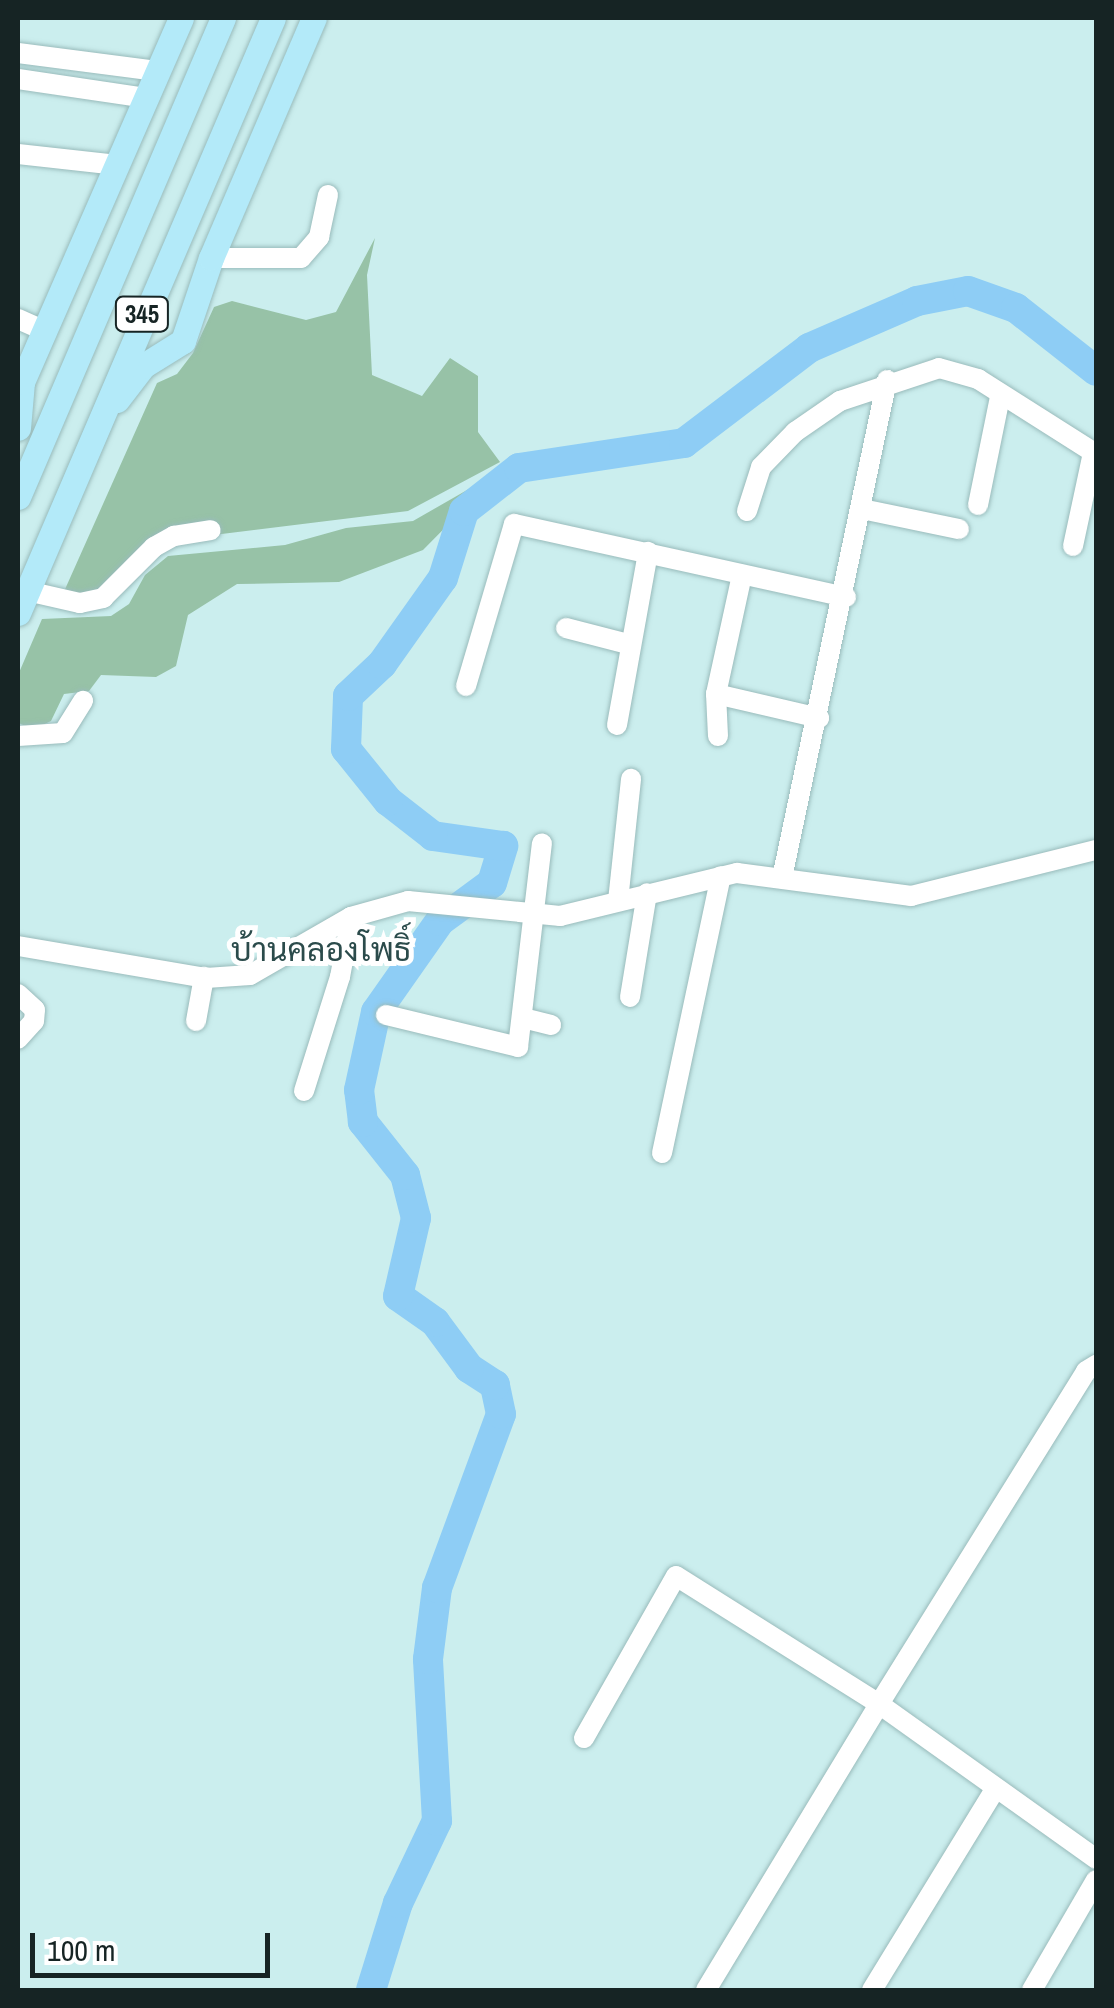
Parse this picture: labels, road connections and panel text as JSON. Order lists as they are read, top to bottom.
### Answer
{
  "streets": {
    "main road": ["345"]
  },
  "districts": ["บ้านคลองโพธิ์"],
  "scale_bar": "100 m"
}
